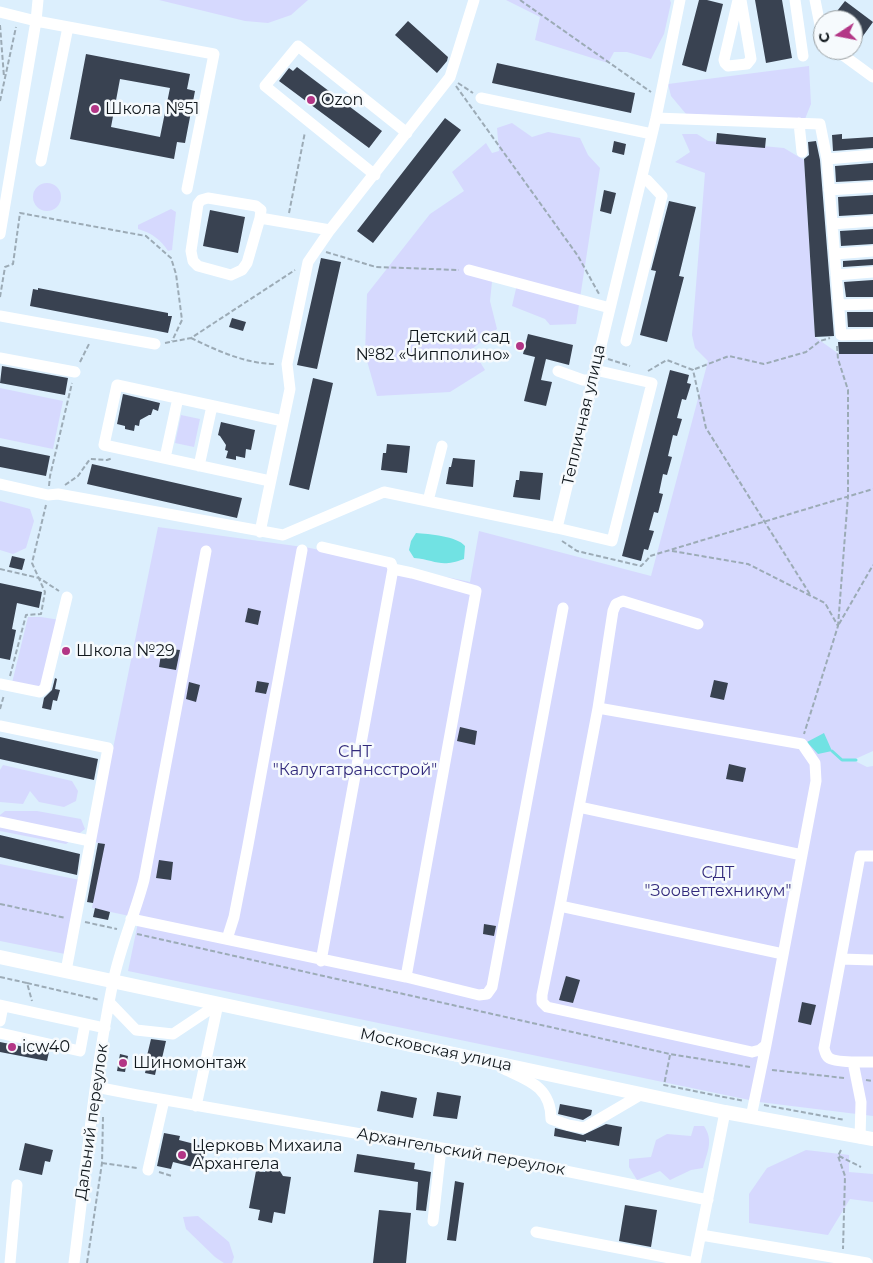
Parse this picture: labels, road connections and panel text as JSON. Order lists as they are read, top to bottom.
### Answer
{
  "streets": {
    "main road": ["Московская улица"],
    "street": ["Тепличная улица", "Дальний переулок", "Архангельский переулок"]
  },
  "crossings": [
    ["Московская улица", "Дальний переулок"],
    ["Дальний переулок", "Архангельский переулок"]
  ],
  "parks": ["СНТ \"Калугатрансстрой\"", "СДТ \"Зооветтехникум\""],
  "places": [
    "Ozon",
    "Школа №51",
    "Детский сад №82 «Чипполино»",
    "Школа №29",
    "icw40",
    "Шиномонтаж",
    "Церковь Михаила Архангела"
  ],
  "north": "left"
}
